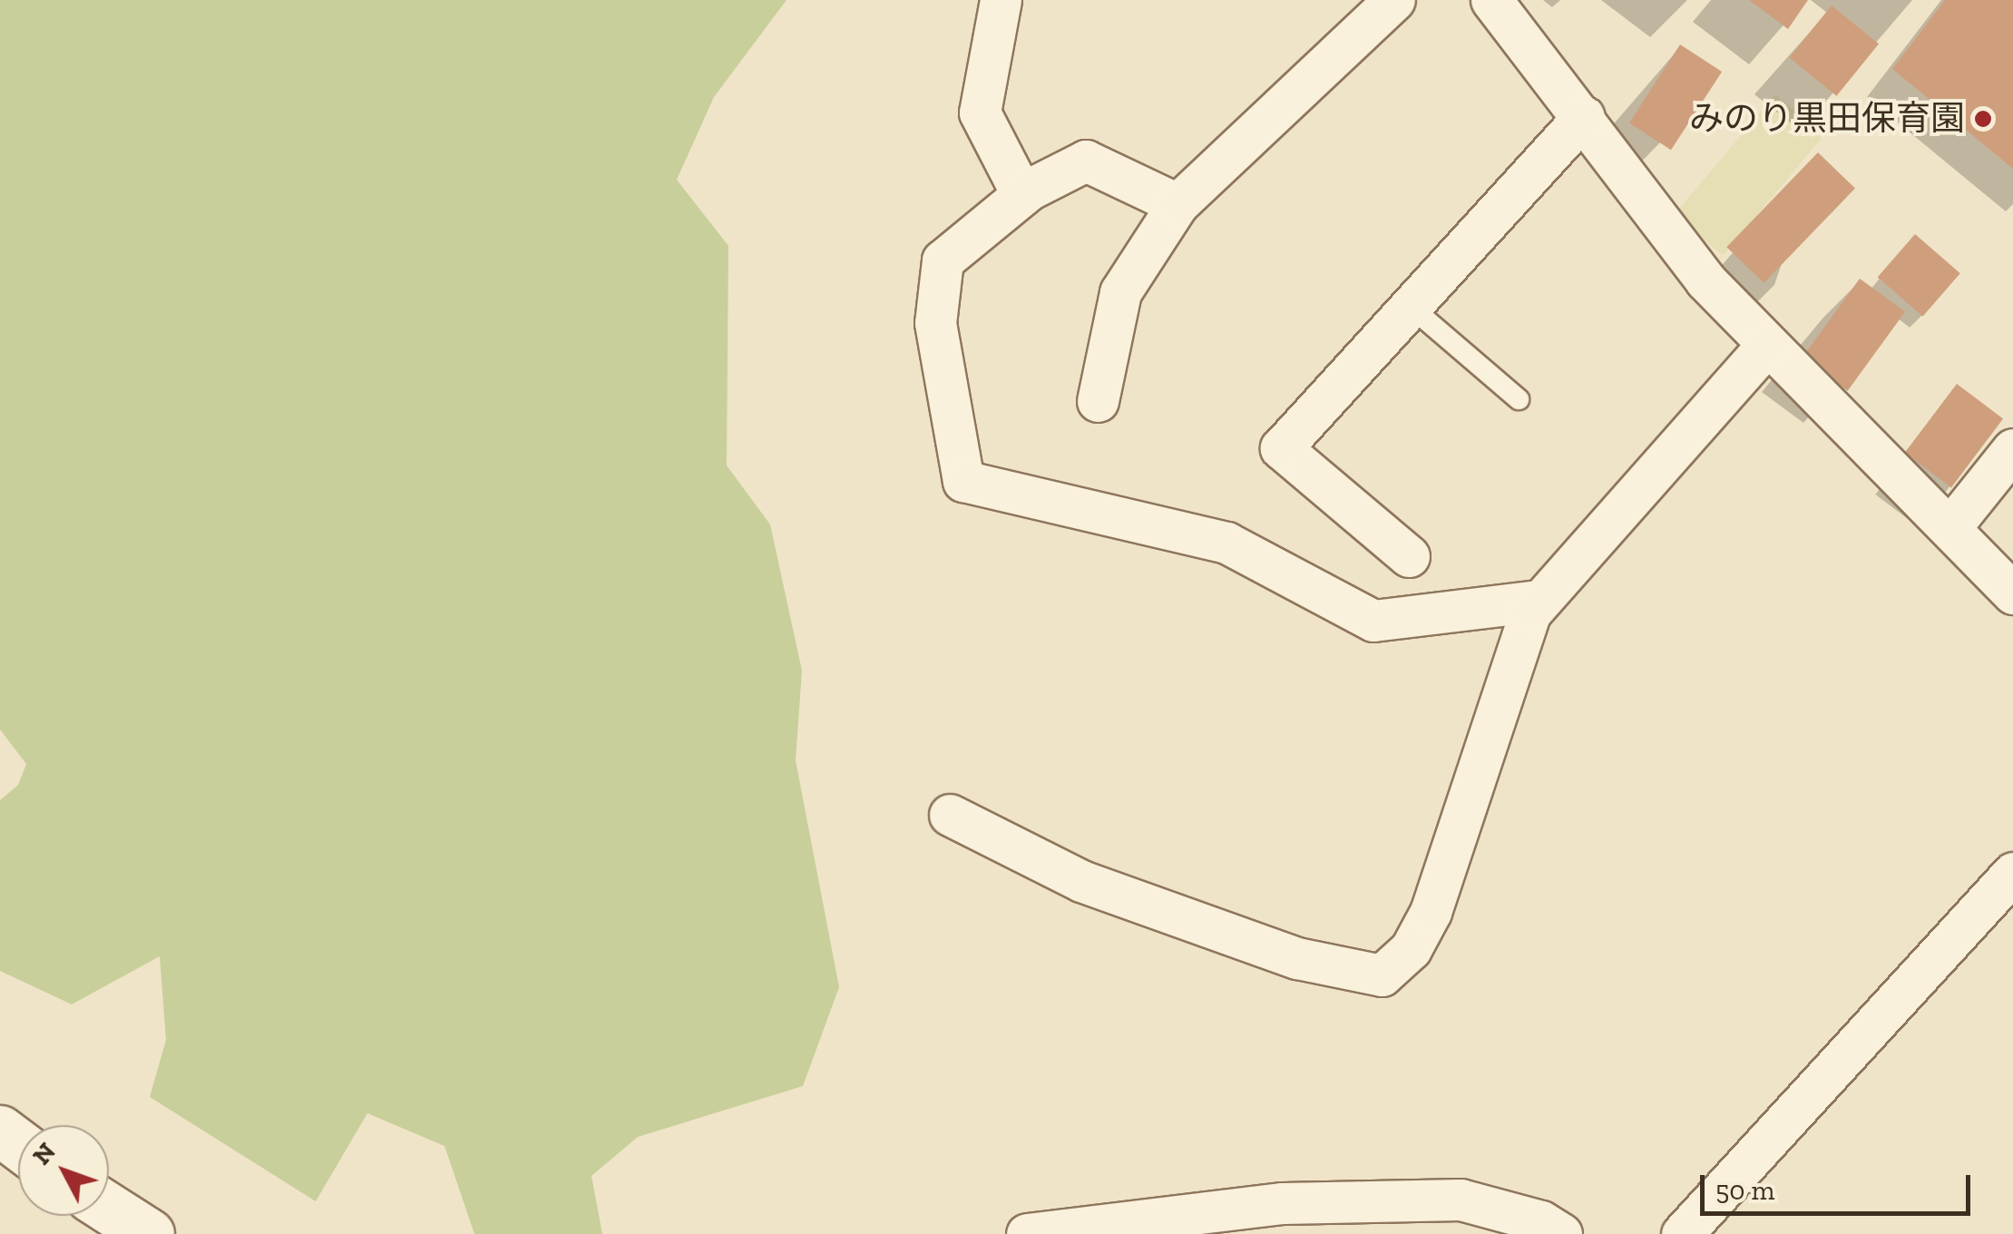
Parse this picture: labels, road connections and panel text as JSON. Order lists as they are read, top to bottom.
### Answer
{
  "places": ["みのり黒田保育園"],
  "scale_bar": "50 m",
  "north": "top left"
}
